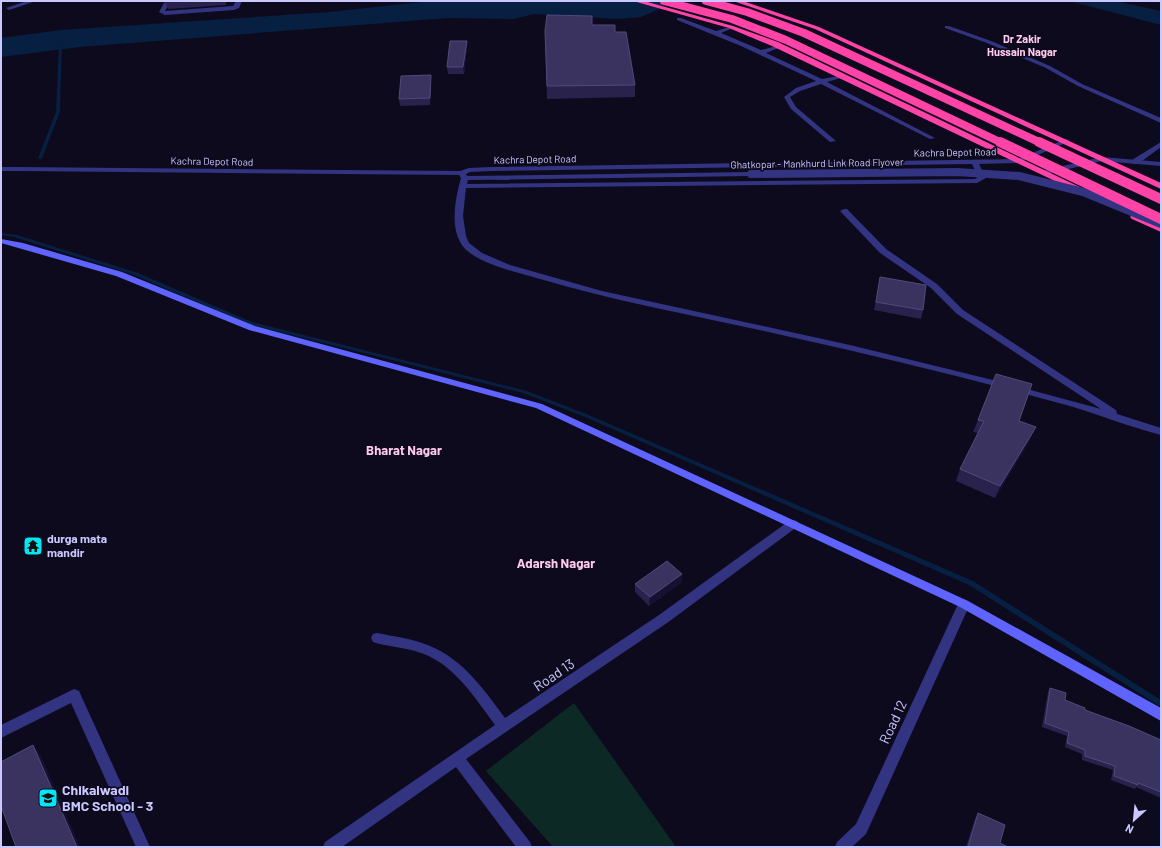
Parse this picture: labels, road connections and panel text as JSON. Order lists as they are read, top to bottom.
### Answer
{
  "streets": {
    "street": [
      "Kachra Depot Road",
      "Ghatkopar - Mankhurd Link Road Flyover",
      "Road 13",
      "Road 12"
    ]
  },
  "crossings": [
    ["Kachra Depot Road", "Ghatkopar - Mankhurd Link Road Flyover"]
  ],
  "districts": ["Dr Zakir Hussain Nagar", "Bharat Nagar", "Adarsh Nagar"],
  "places": {
    "temple": ["durga mata mandir"],
    "school or university": ["Chikalwadi BMC School - 3"]
  },
  "north": "bottom left"
}
